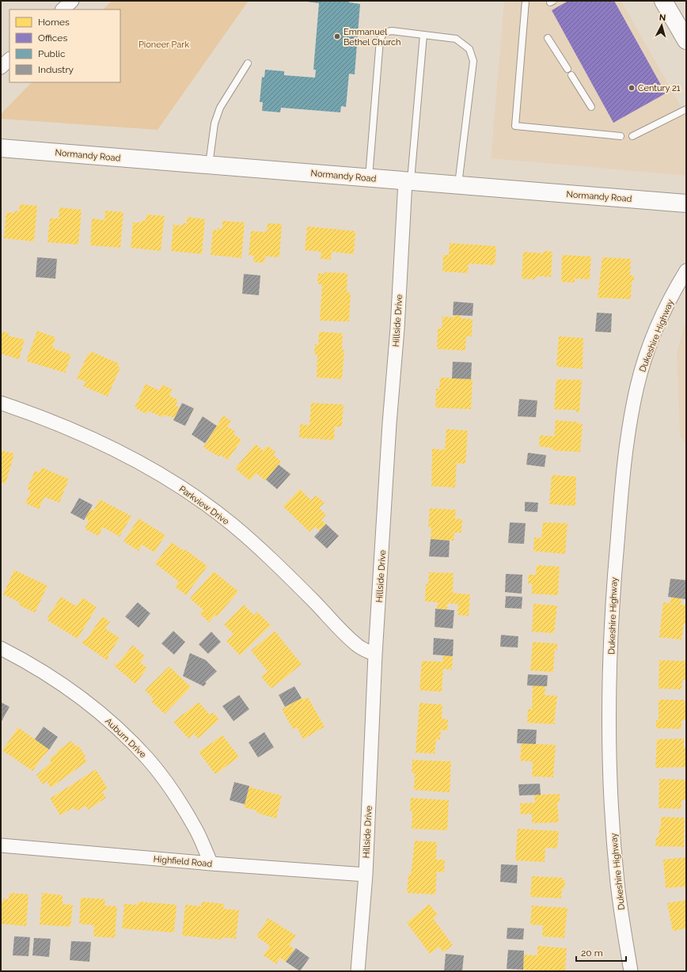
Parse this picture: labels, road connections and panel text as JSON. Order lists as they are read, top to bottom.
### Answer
{
  "streets": {
    "street": [
      "Normandy Road",
      "Hillside Drive",
      "Dukeshire Highway",
      "Parkview Drive",
      "Auburn Drive",
      "Highfield Road"
    ]
  },
  "crossings": [
    ["Normandy Road", "Hillside Drive"],
    ["Hillside Drive", "Parkview Drive"],
    ["Hillside Drive", "Highfield Road"],
    ["Auburn Drive", "Highfield Road"]
  ],
  "parks": ["Pioneer Park"],
  "places": ["Emmanuel Bethel Church", "Century 21"],
  "legend": [
    "Homes",
    "Offices",
    "Public",
    "Industry"
  ],
  "scale_bar": "20 m",
  "north": "top"
}
